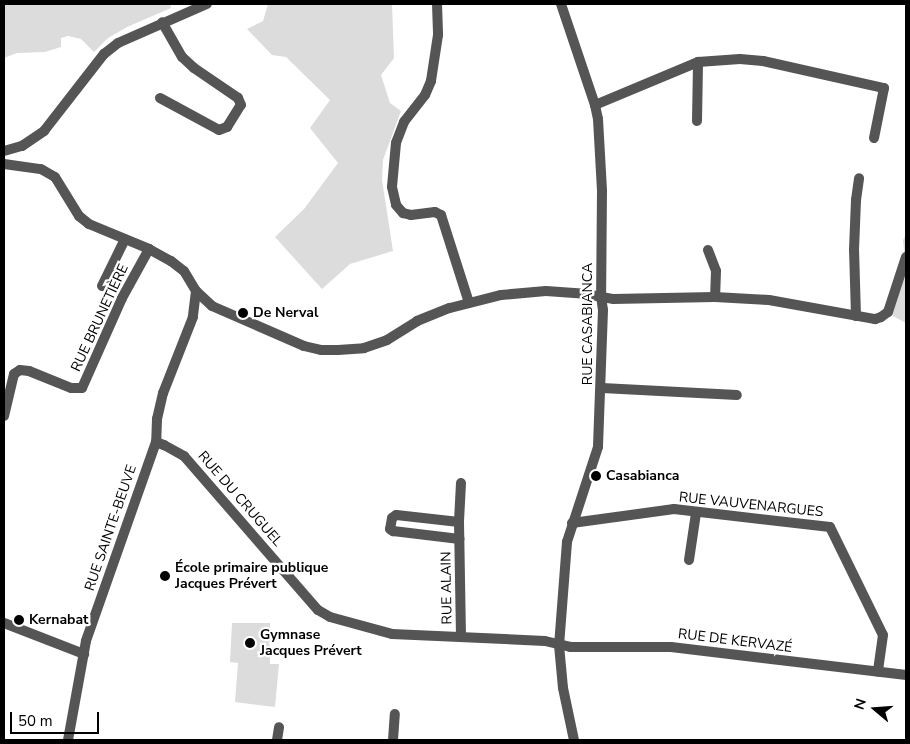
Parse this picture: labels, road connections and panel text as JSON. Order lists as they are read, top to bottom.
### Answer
{
  "streets": {
    "street": [
      "RUE BRUNETIÈRE",
      "RUE CASABIANCA",
      "RUE DU CRUGUEL",
      "RUE VAUVENARGUES",
      "RUE SAINTE-BEUVE",
      "RUE ALAIN",
      "RUE DE KERVAZÉ"
    ]
  },
  "crossings": [
    ["RUE CASABIANCA", "RUE DU CRUGUEL"],
    ["RUE CASABIANCA", "RUE VAUVENARGUES"],
    ["RUE CASABIANCA", "RUE DE KERVAZÉ"],
    ["RUE DU CRUGUEL", "RUE SAINTE-BEUVE"],
    ["RUE DU CRUGUEL", "RUE ALAIN"],
    ["RUE DU CRUGUEL", "RUE DE KERVAZÉ"],
    ["RUE VAUVENARGUES", "RUE DE KERVAZÉ"]
  ],
  "places": [
    "De Nerval",
    "Casabianca",
    "École primaire publique Jacques Prévert",
    "Kernabat",
    "Gymnase Jacques Prévert"
  ],
  "scale_bar": "50 m",
  "north": "left"
}
